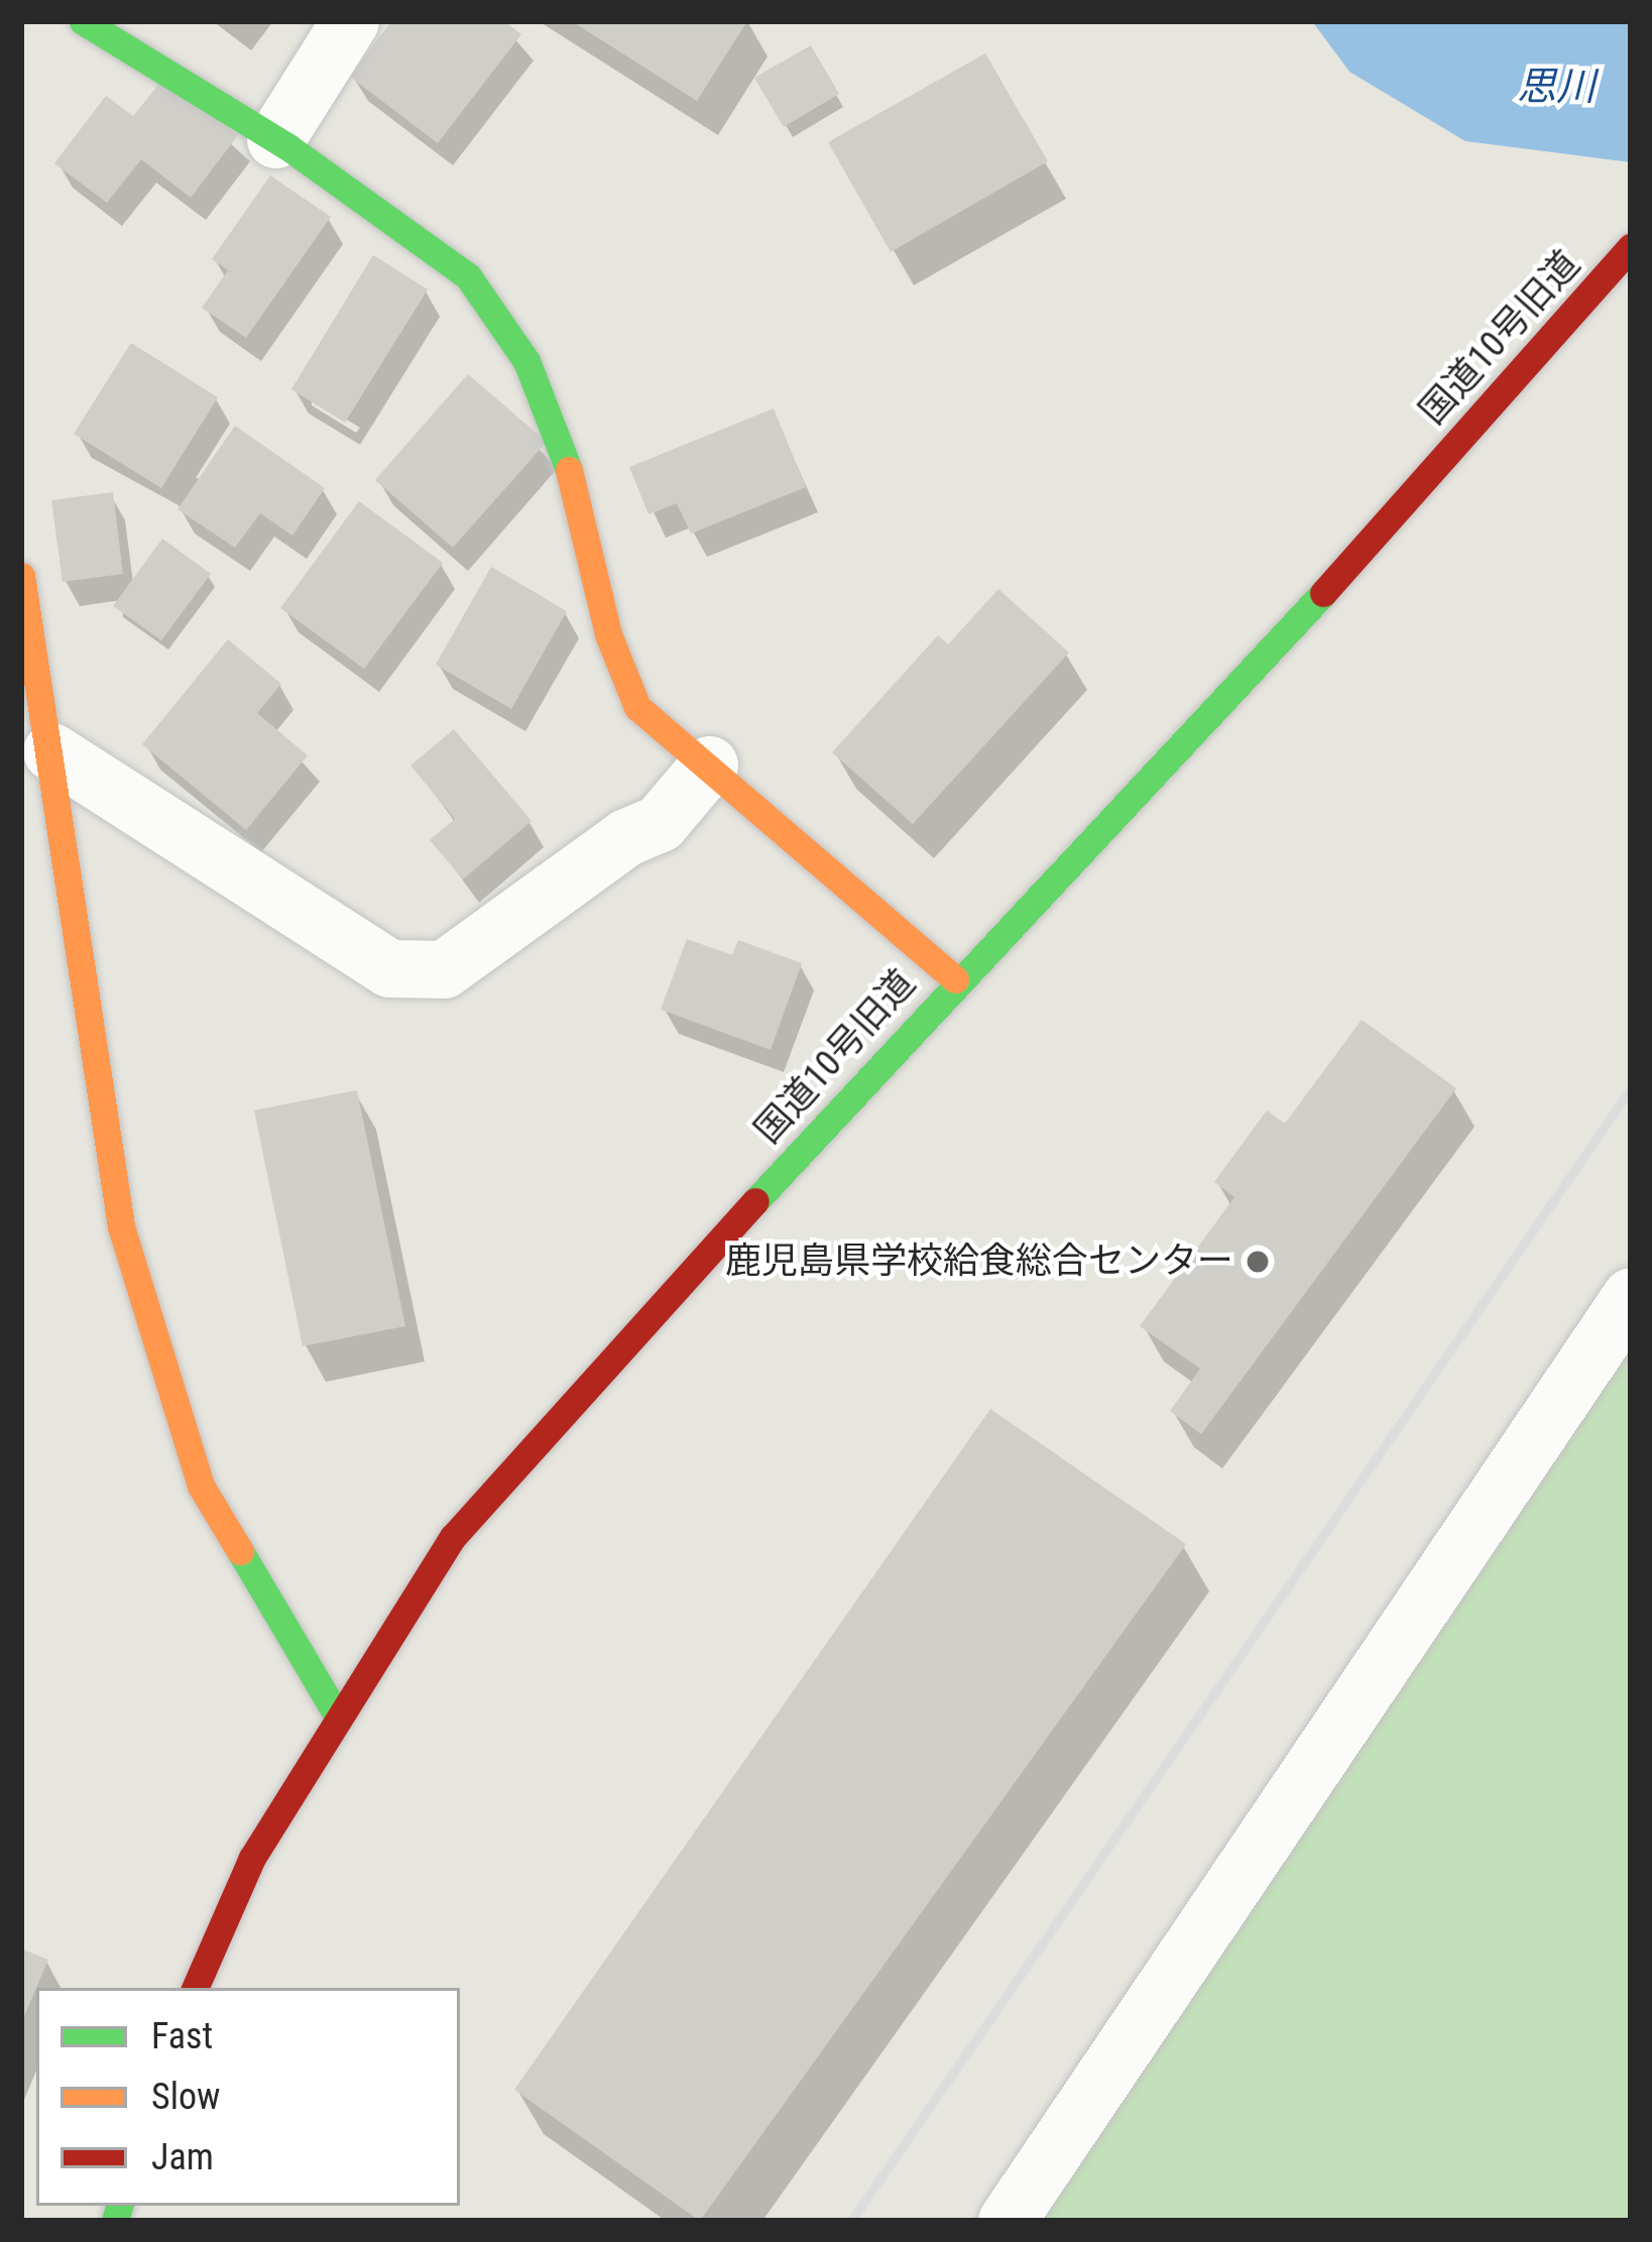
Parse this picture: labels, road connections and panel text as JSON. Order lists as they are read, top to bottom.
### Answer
{
  "streets": {
    "street": ["国道10号旧道"]
  },
  "water": ["思川"],
  "places": ["鹿児島県学校給食総合センター"],
  "legend": ["Fast", "Slow", "Jam"]
}
